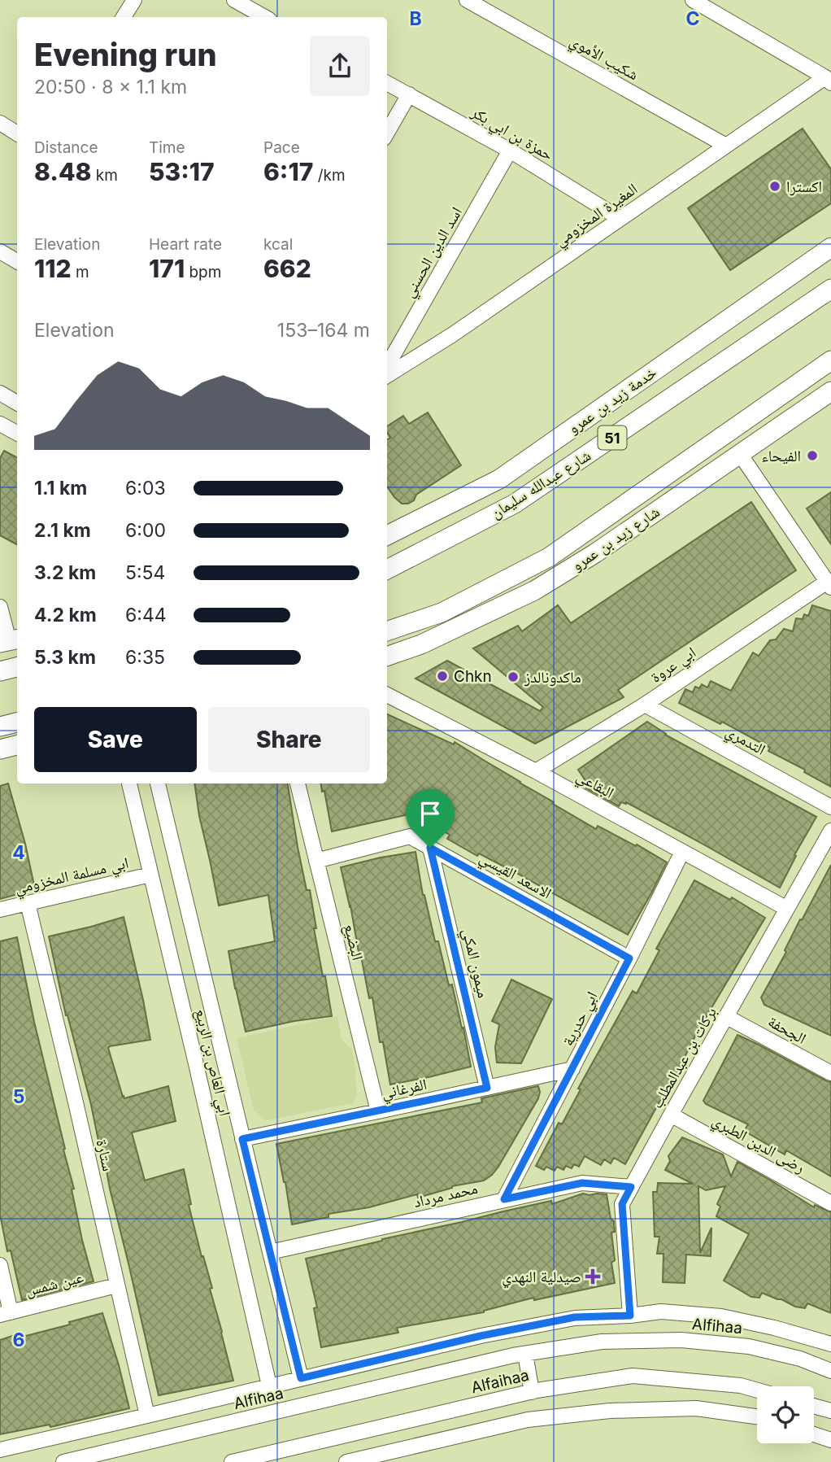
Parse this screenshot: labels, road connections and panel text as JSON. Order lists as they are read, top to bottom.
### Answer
{
  "streets": {
    "main road": [
      "خدمة زيد بن عمرو",
      "51",
      "شارع عبدالله سليمان",
      "شارع زيد بن عمرو"
    ],
    "street": [
      "شكيب الأموي",
      "حمزة بن ابي بكر",
      "المغيرة المخزومي",
      "اسد الدين الحسني",
      "ابي عروة",
      "التدمري",
      "البقاعي",
      "ابي مسلمة المخزومي",
      "الاسعد القيسي",
      "البضيع",
      "ميمون المكي",
      "ابي حدرية",
      "الجحفة",
      "بركات بن عبدالمطلب",
      "ابي العاص بن الربيع",
      "الفرغاني",
      "رضى الدين الطبري",
      "ستارة",
      "محمد مرداد",
      "عين شمس",
      "Alfihaa",
      "Alfaihaa"
    ]
  },
  "crossings": [
    ["شكيب الأموي", "المغيرة المخزومي"],
    ["حمزة بن ابي بكر", "المغيرة المخزومي"],
    ["حمزة بن ابي بكر", "اسد الدين الحسني"],
    ["ابي عروة", "التدمري"],
    ["ابي عروة", "البقاعي"],
    ["البقاعي", "ابي حدرية"],
    ["البقاعي", "بركات بن عبدالمطلب"],
    ["ابي مسلمة المخزومي", "ابي العاص بن الربيع"],
    ["ابي مسلمة المخزومي", "ستارة"],
    ["الاسعد القيسي", "البضيع"],
    ["الاسعد القيسي", "ميمون المكي"],
    ["الاسعد القيسي", "ابي حدرية"],
    ["البضيع", "الفرغاني"],
    ["ميمون المكي", "الفرغاني"],
    ["ابي حدرية", "الفرغاني"],
    ["ابي حدرية", "محمد مرداد"],
    ["الجحفة", "بركات بن عبدالمطلب"],
    ["بركات بن عبدالمطلب", "رضى الدين الطبري"],
    ["بركات بن عبدالمطلب", "محمد مرداد"],
    ["ابي العاص بن الربيع", "الفرغاني"],
    ["ابي العاص بن الربيع", "محمد مرداد"],
    ["ستارة", "عين شمس"]
  ],
  "places": {
    "other": [
      "اكسترا",
      "الفيحاء",
      "Chkn",
      "ماكدونالدز"
    ],
    "health": ["صيدلية النهدي"]
  },
  "page": {
    "heading": ["Evening run", "20:50 · 8 × 1.1 km"],
    "stats": [
      ["Distance", "8.48 km"],
      ["Time", "53:17"],
      ["Pace", "6:17 /km"],
      ["Elevation", "112 m"],
      ["Heart rate", "171 bpm"],
      ["kcal", "662"]
    ],
    "chart": ["Elevation", "153–164 m"],
    "list": [
      {
        "name": "1.1 km",
        "note": "6:03"
      },
      {
        "name": "2.1 km",
        "note": "6:00"
      },
      {
        "name": "3.2 km",
        "note": "5:54"
      },
      {
        "name": "4.2 km",
        "note": "6:44"
      },
      {
        "name": "5.3 km",
        "note": "6:35"
      }
    ],
    "buttons": ["Save", "Share"]
  },
  "grid": {
    "columns": ["B", "C"],
    "rows": ["4", "5", "6"]
  }
}
